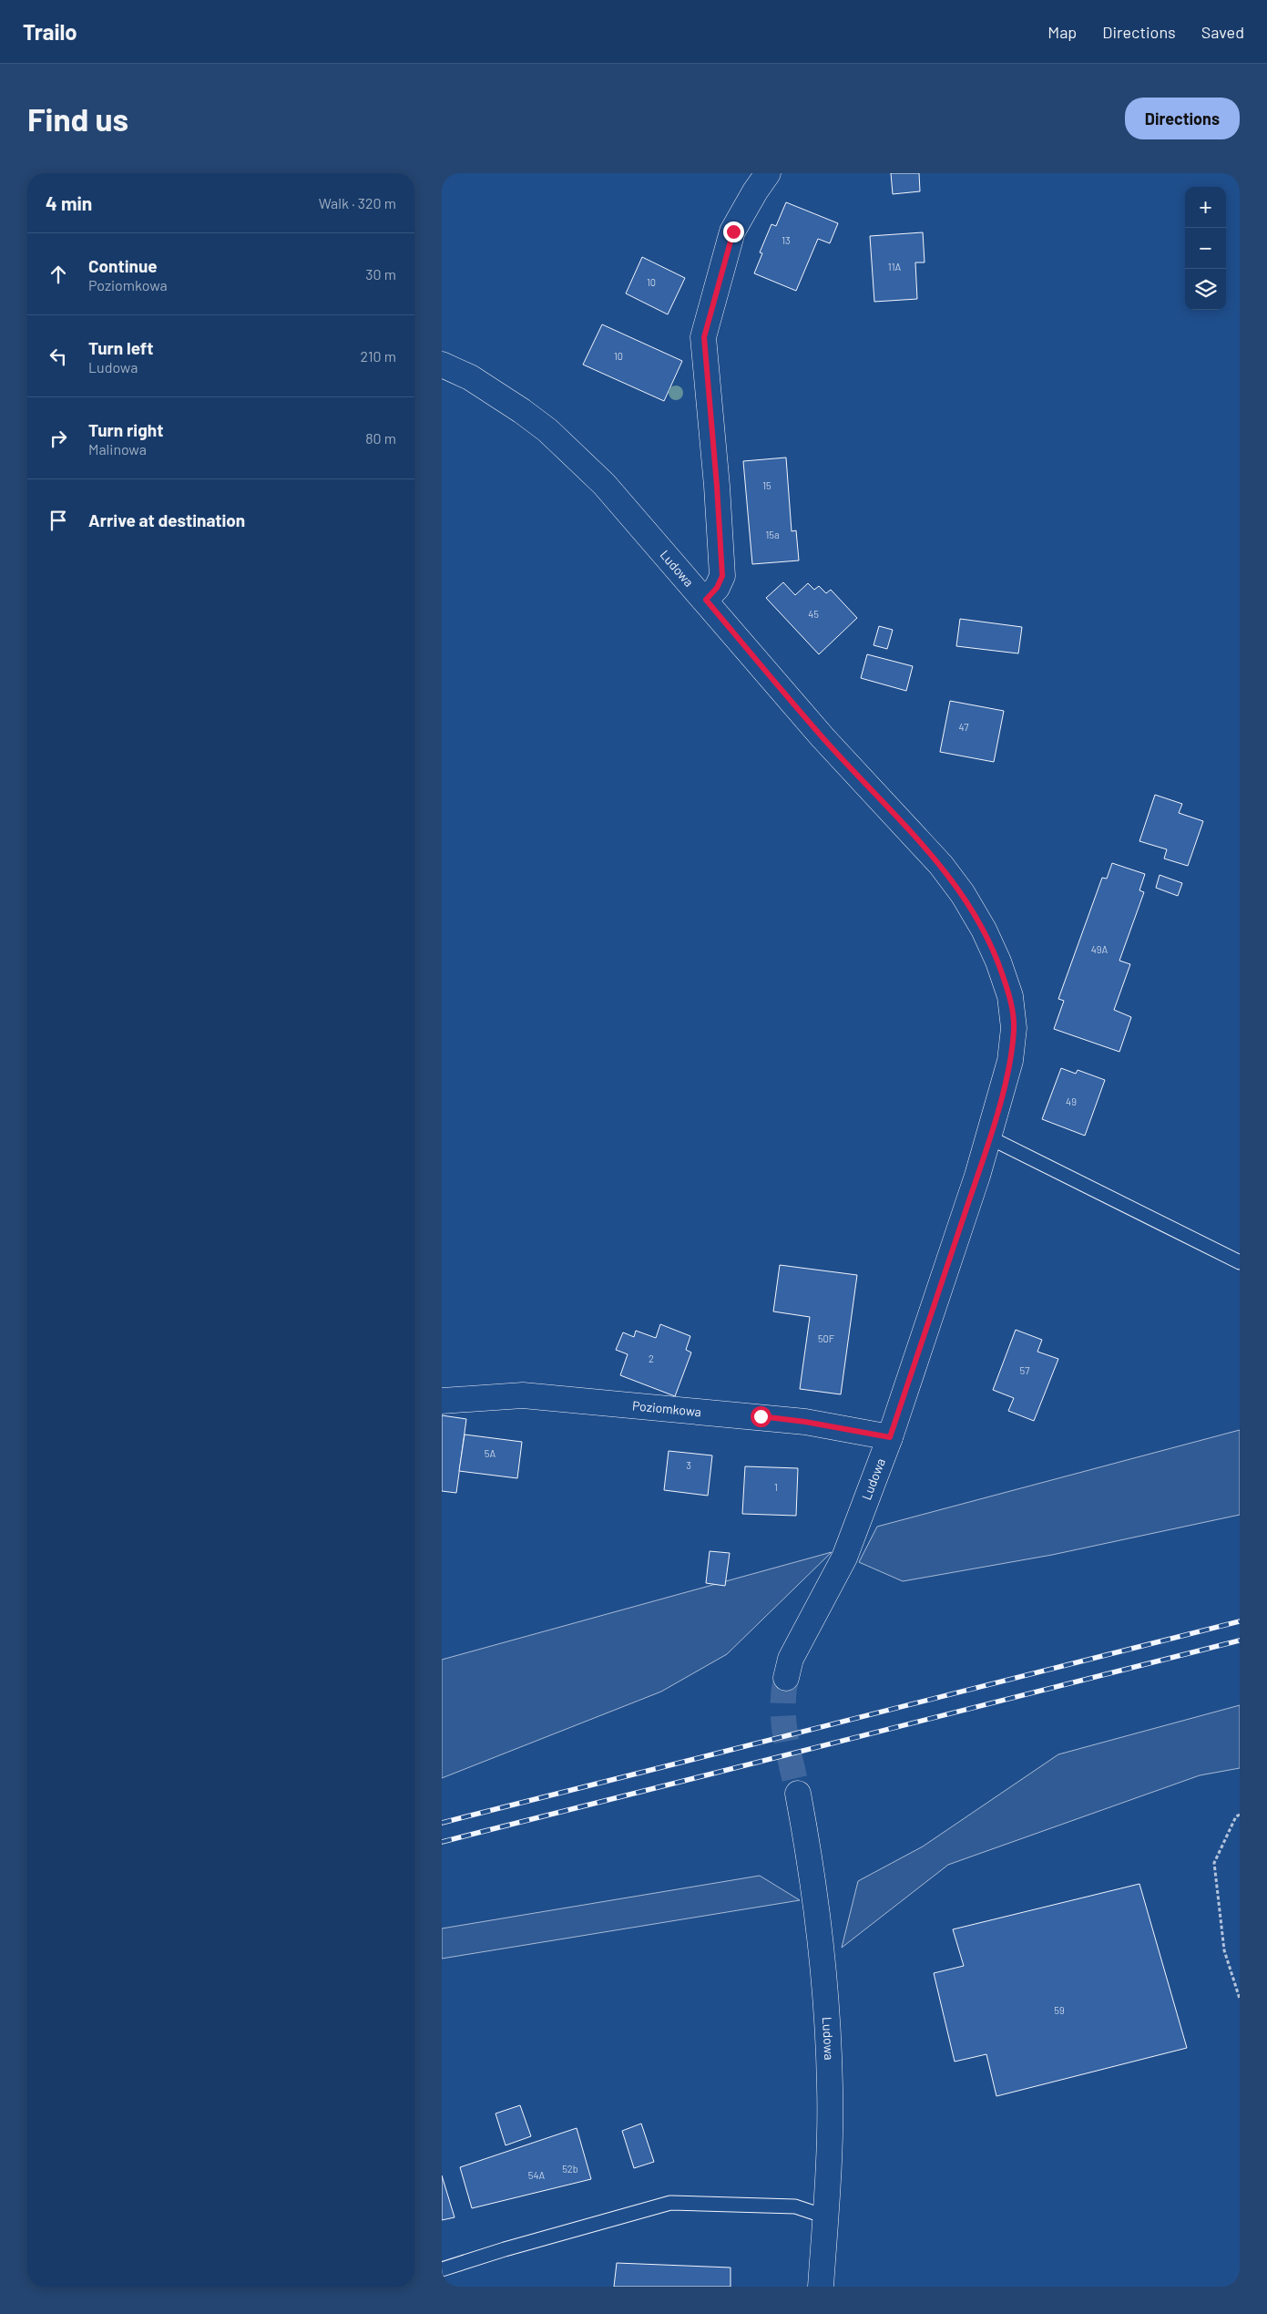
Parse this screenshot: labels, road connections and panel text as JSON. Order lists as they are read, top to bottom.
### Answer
{
  "streets": {
    "street": ["Ludowa", "Poziomkowa"]
  },
  "crossings": [
    ["Ludowa", "Poziomkowa"]
  ],
  "house_numbers": [
    "13",
    "11A",
    "10",
    "10",
    "15",
    "15a",
    "45",
    "47",
    "49A",
    "49",
    "50F",
    "2",
    "57",
    "5A",
    "3",
    "1",
    "59",
    "52b",
    "54A"
  ],
  "page": {
    "header": "Trailo",
    "nav": ["Map", "Directions", "Saved"],
    "buttons": "Directions",
    "title": "Find us",
    "heading": ["4 min", "Walk · 320 m"],
    "map_buttons": ["+", "−"],
    "list": [
      ["Continue", "Poziomkowa", "30 m"],
      ["Turn left", "Ludowa", "210 m"],
      ["Turn right", "Malinowa", "80 m"],
      "Arrive at destination"
    ]
  }
}
